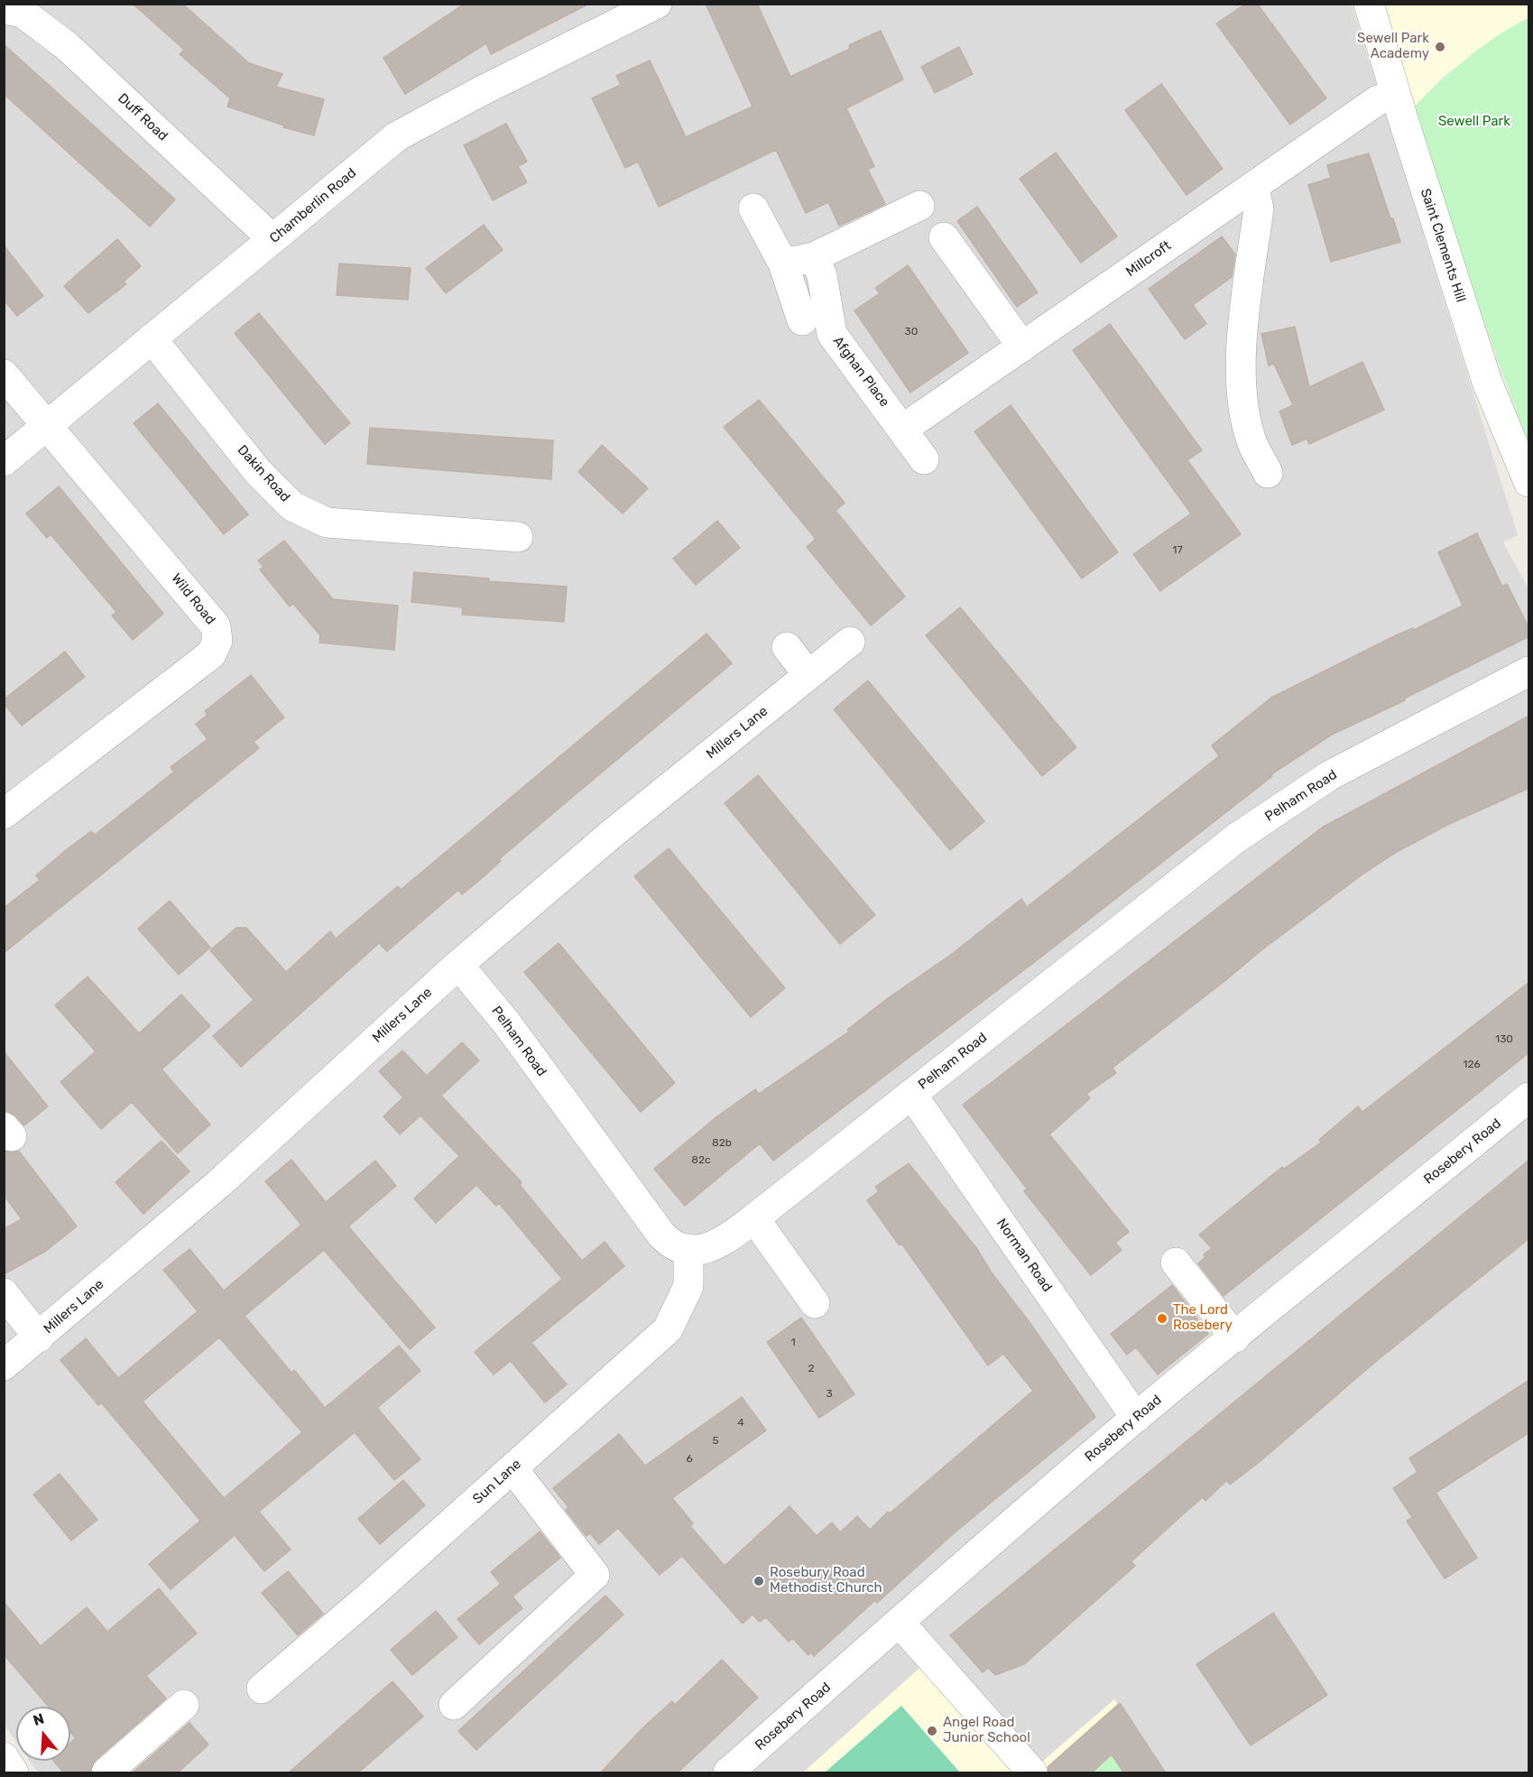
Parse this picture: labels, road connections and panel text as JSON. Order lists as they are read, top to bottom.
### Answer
{
  "streets": {
    "street": [
      "Duff Road",
      "Chamberlin Road",
      "Saint Clements Hill",
      "Millcroft",
      "Afghan Place",
      "Dakin Road",
      "Wild Road",
      "Millers Lane",
      "Pelham Road",
      "Rosebery Road",
      "Norman Road",
      "Sun Lane"
    ]
  },
  "crossings": [
    ["Duff Road", "Chamberlin Road"],
    ["Chamberlin Road", "Dakin Road"],
    ["Chamberlin Road", "Wild Road"],
    ["Saint Clements Hill", "Millcroft"],
    ["Millcroft", "Afghan Place"],
    ["Millers Lane", "Pelham Road"],
    ["Pelham Road", "Norman Road"],
    ["Pelham Road", "Sun Lane"],
    ["Rosebery Road", "Norman Road"]
  ],
  "parks": ["Sewell Park"],
  "places": [
    "Sewell Park Academy",
    "The Lord Rosebery",
    "Rosebury Road Methodist Church",
    "Angel Road Junior School"
  ],
  "house_numbers": [
    "30",
    "17",
    "130",
    "126",
    "82b",
    "82c",
    "1",
    "2",
    "3",
    "4",
    "5",
    "6"
  ],
  "north": "top"
}
